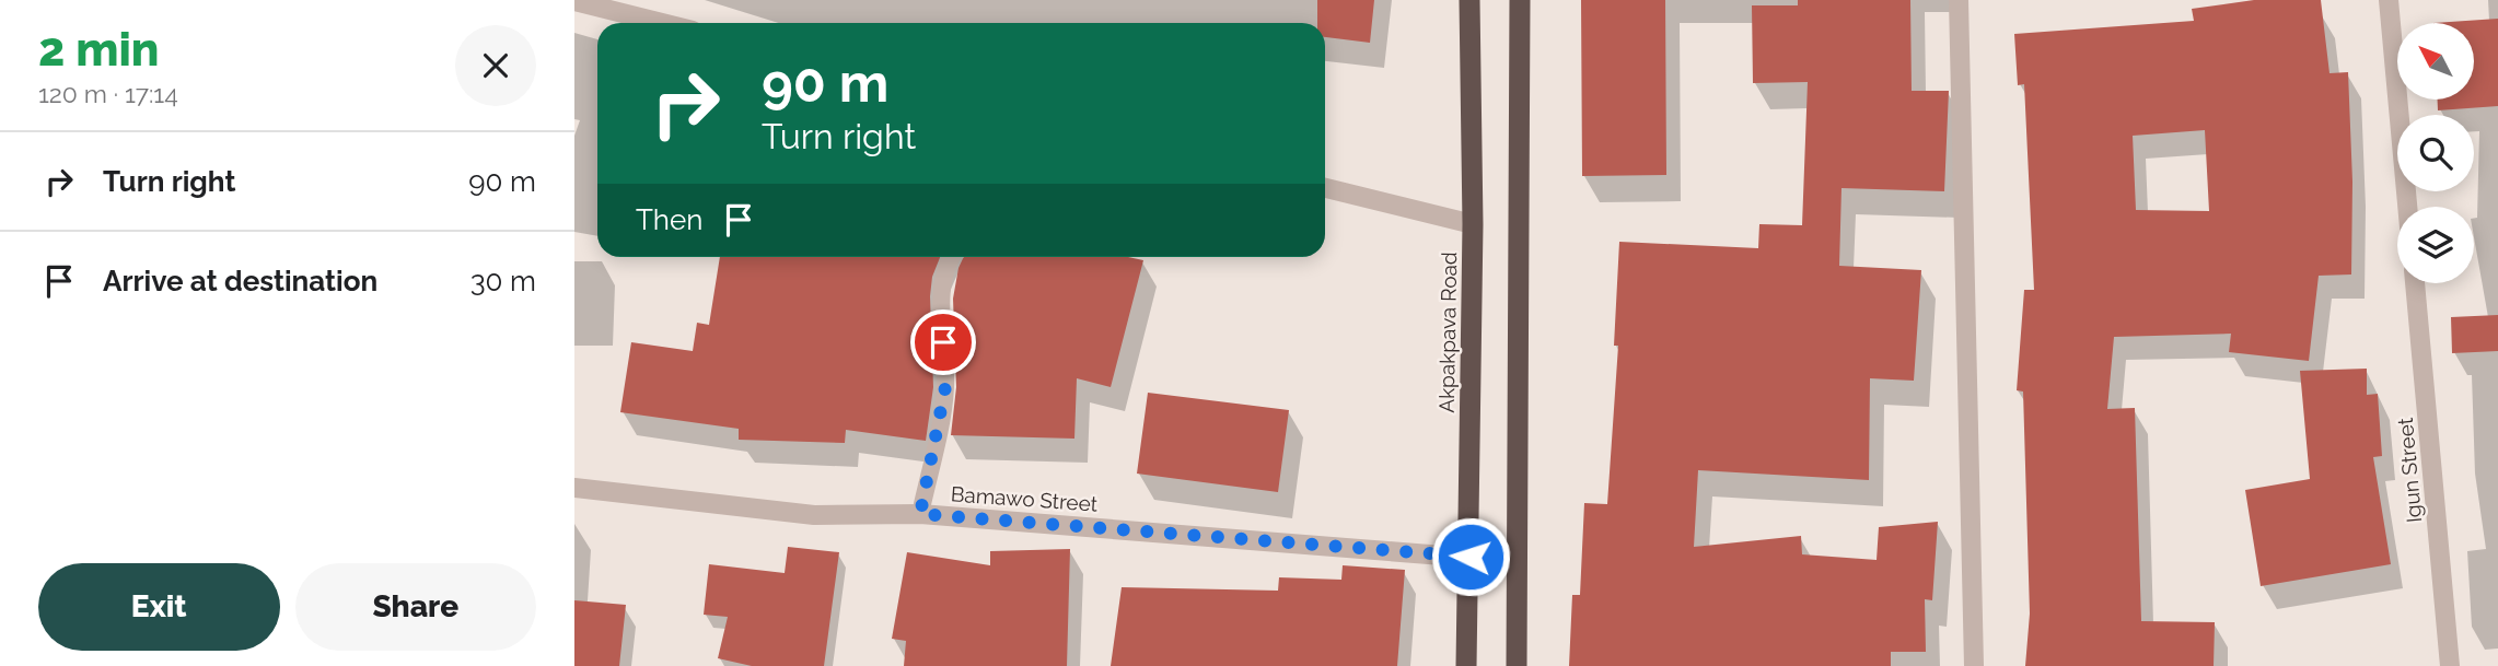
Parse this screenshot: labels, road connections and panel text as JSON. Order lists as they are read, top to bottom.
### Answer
{
  "streets": {
    "highway": ["Akpakpava Road"],
    "street": ["Igun Street", "Bamawo Street"]
  },
  "crossings": [
    ["Akpakpava Road", "Bamawo Street"]
  ],
  "north": "top left",
  "page": {
    "heading": ["2 min", "120 m · 17:14"],
    "turn": ["90 m", "Turn right"],
    "list": [
      {
        "name": "Turn right",
        "value": "90 m"
      },
      {
        "name": "Arrive at destination",
        "value": "30 m"
      }
    ],
    "then": "Then",
    "buttons": ["Exit", "Share"]
  }
}
